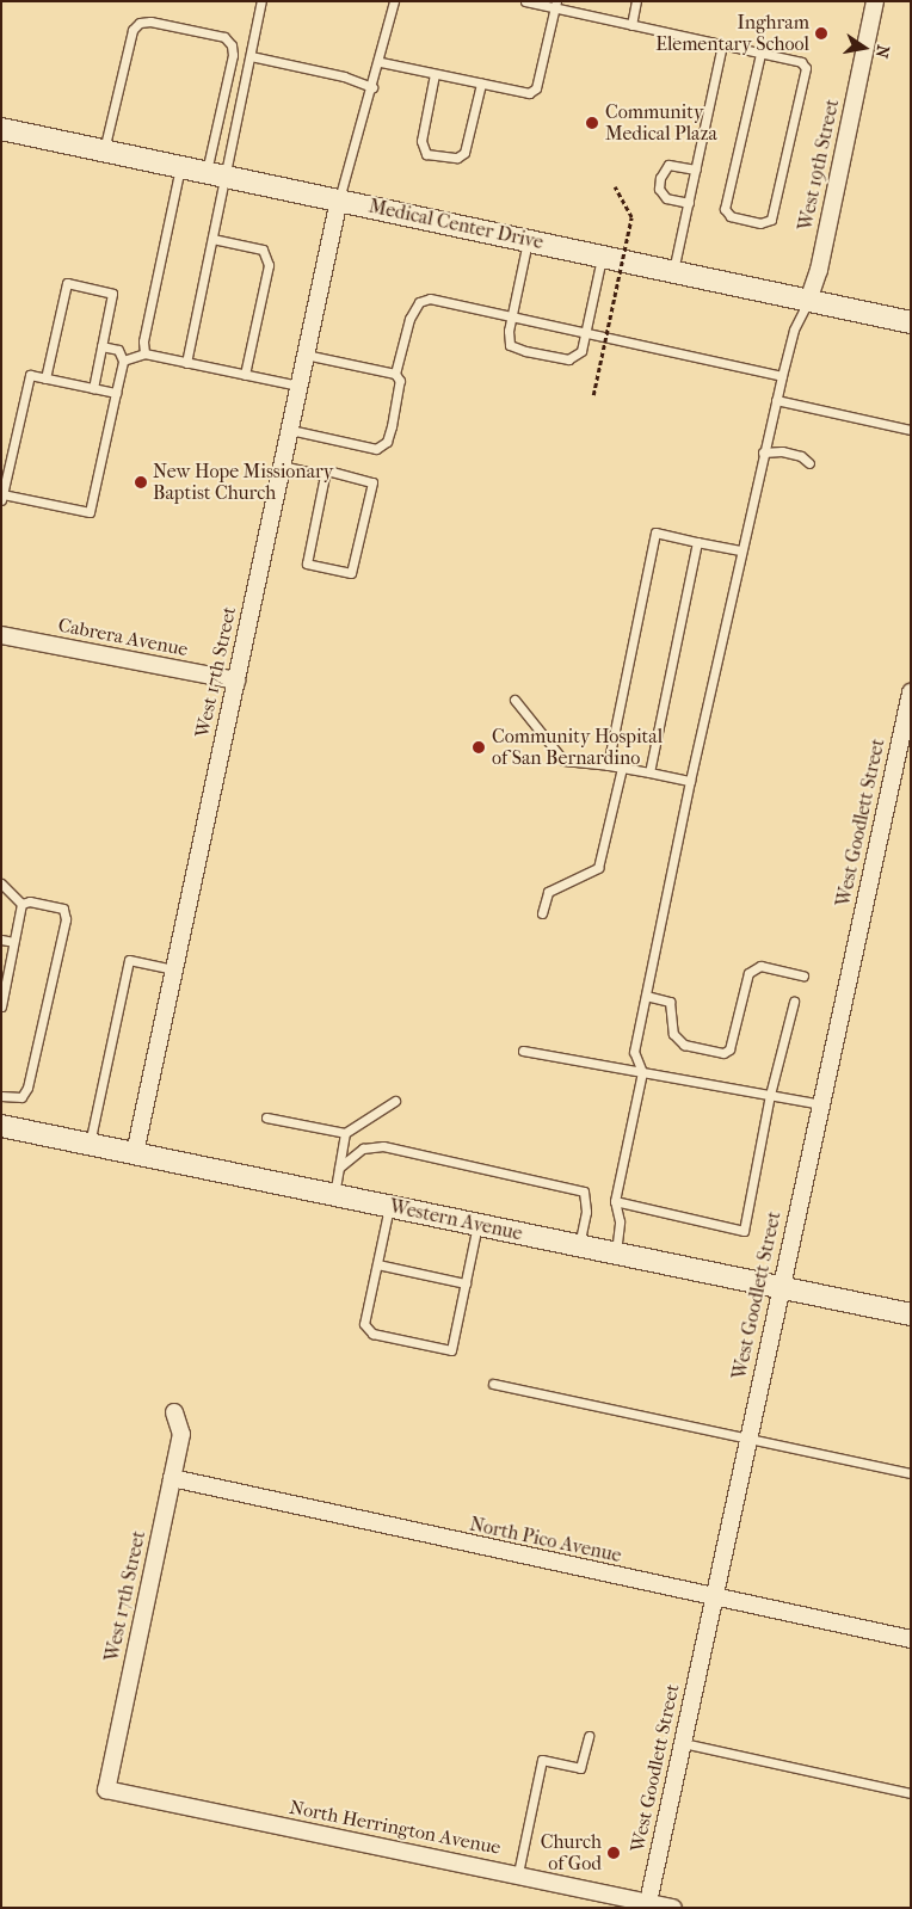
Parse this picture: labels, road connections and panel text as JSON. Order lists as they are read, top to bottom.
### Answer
{
  "streets": {
    "street": [
      "West 19th Street",
      "Medical Center Drive",
      "Cabrera Avenue",
      "West 17th Street",
      "West Goodlett Street",
      "Western Avenue",
      "North Pico Avenue",
      "North Herrington Avenue"
    ]
  },
  "crossings": [
    ["West 19th Street", "Medical Center Drive"],
    ["Medical Center Drive", "West 17th Street"],
    ["Cabrera Avenue", "West 17th Street"],
    ["West 17th Street", "Western Avenue"],
    ["West 17th Street", "North Pico Avenue"],
    ["West 17th Street", "North Herrington Avenue"],
    ["West Goodlett Street", "Western Avenue"],
    ["West Goodlett Street", "North Pico Avenue"],
    ["West Goodlett Street", "North Herrington Avenue"]
  ],
  "places": [
    "Inghram Elementary School",
    "Community Medical Plaza",
    "New Hope Missionary Baptist Church",
    "Community Hospital of San Bernardino",
    "Church of God"
  ],
  "north": "right"
}
